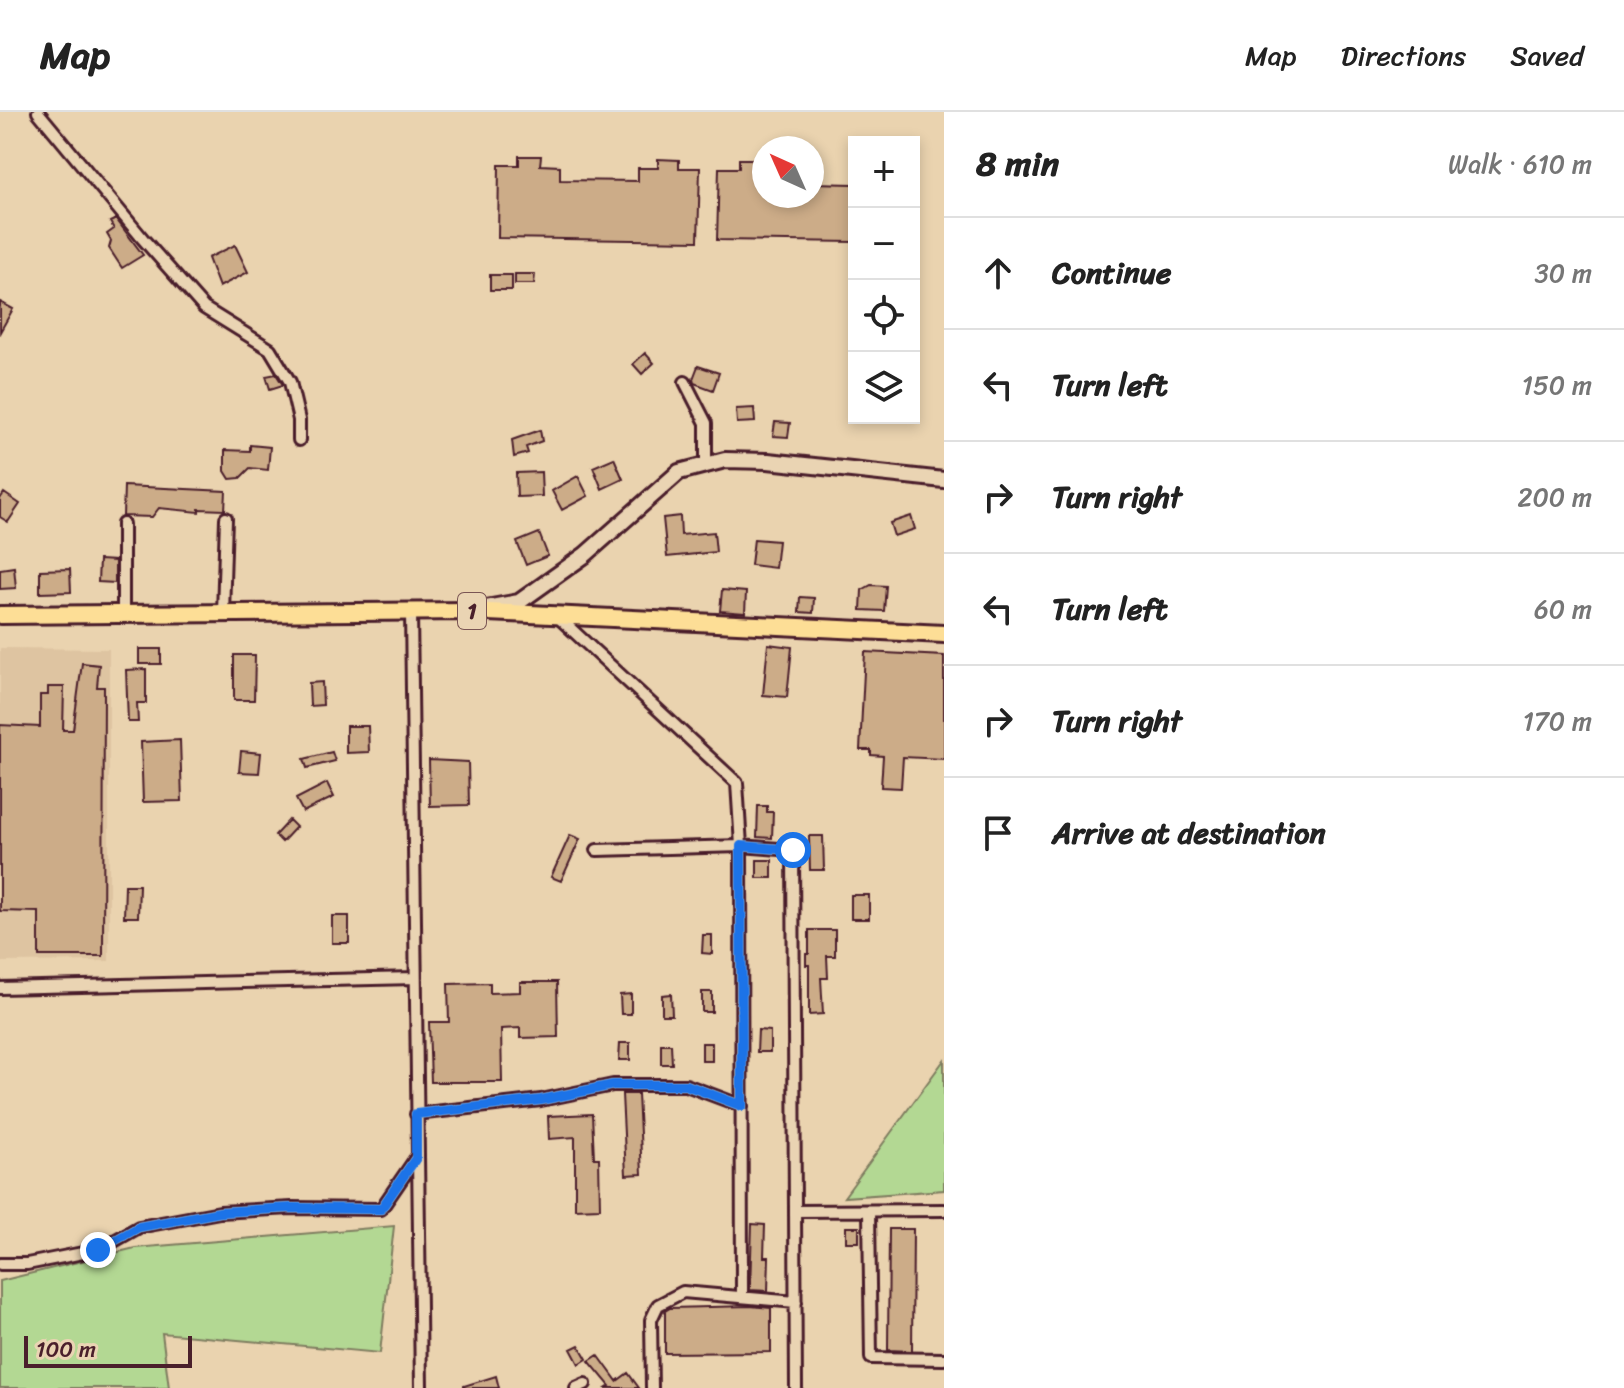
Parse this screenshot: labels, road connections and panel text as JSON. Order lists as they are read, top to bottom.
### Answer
{
  "streets": {
    "main road": ["1"]
  },
  "scale_bar": "100 m",
  "north": "top left",
  "page": {
    "header": "Map",
    "nav": ["Map", "Directions", "Saved"],
    "heading": ["8 min", "Walk · 610 m"],
    "map_buttons": ["+", "−"],
    "list": [
      ["Continue", "30 m"],
      ["Turn left", "150 m"],
      ["Turn right", "200 m"],
      ["Turn left", "60 m"],
      ["Turn right", "170 m"],
      "Arrive at destination"
    ],
    "scale": "100 m"
  }
}
